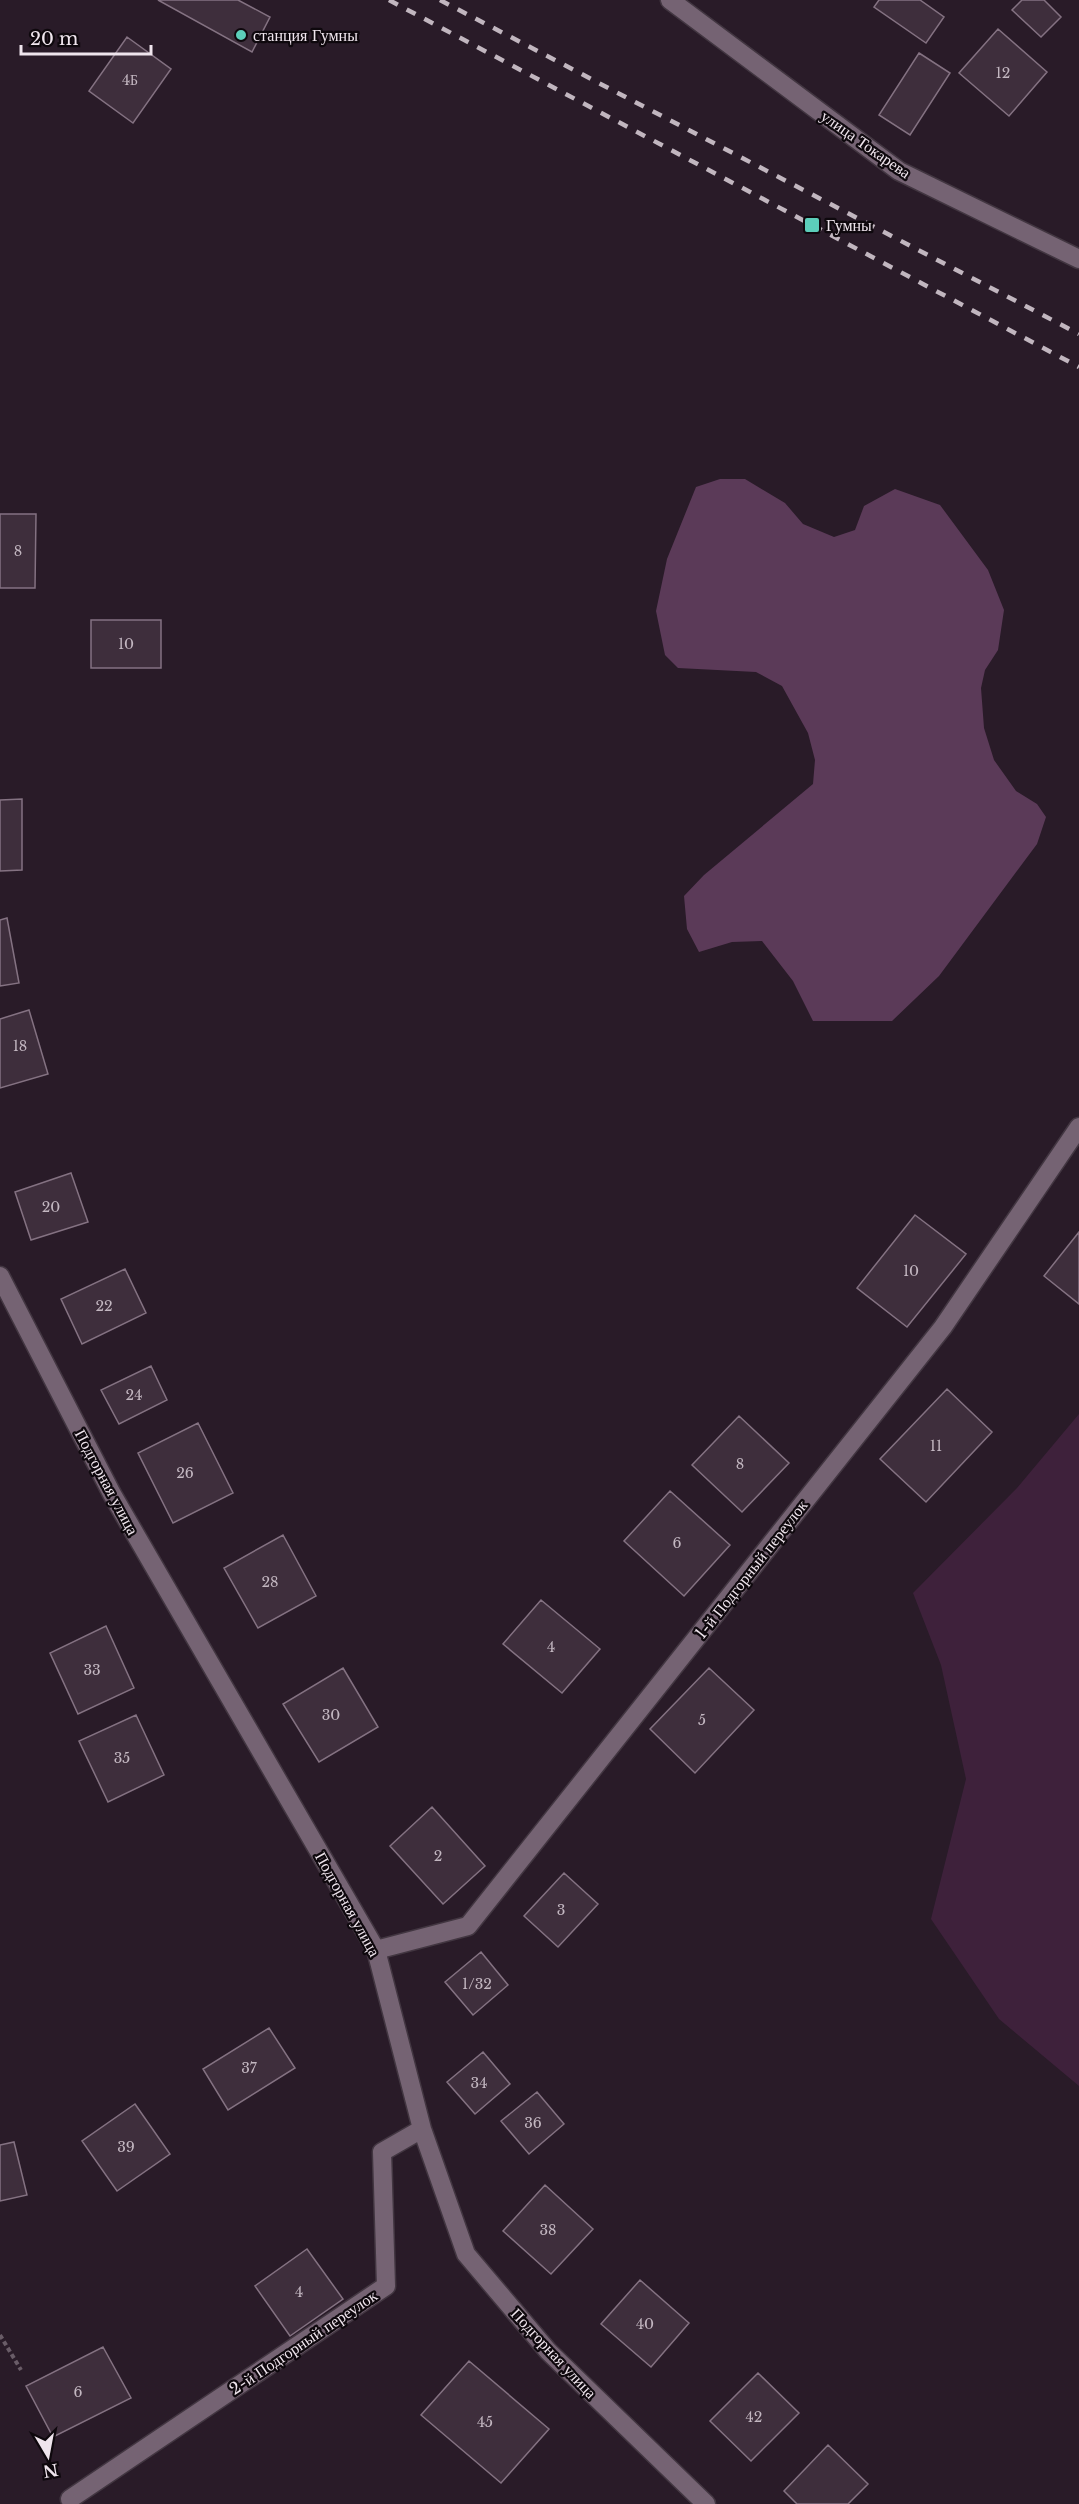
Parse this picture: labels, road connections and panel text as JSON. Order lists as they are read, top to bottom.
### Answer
{
  "streets": {
    "street": [
      "улица Токарева",
      "Подгорная улица",
      "1-й Подгорный переулок",
      "2-й Подгорный переулок"
    ]
  },
  "crossings": [
    ["Подгорная улица", "1-й Подгорный переулок"],
    ["Подгорная улица", "2-й Подгорный переулок"]
  ],
  "places": {
    "other": ["станция Гумны"],
    "transit": ["Гумны"]
  },
  "house_numbers": [
    "12",
    "4Б",
    "8",
    "10",
    "18",
    "20",
    "10",
    "22",
    "24",
    "11",
    "8",
    "26",
    "6",
    "28",
    "4",
    "33",
    "30",
    "5",
    "35",
    "2",
    "3",
    "1/32",
    "37",
    "34",
    "36",
    "39",
    "38",
    "4",
    "40",
    "6",
    "42",
    "45"
  ],
  "scale_bar": "20 m",
  "north": "bottom"
}
